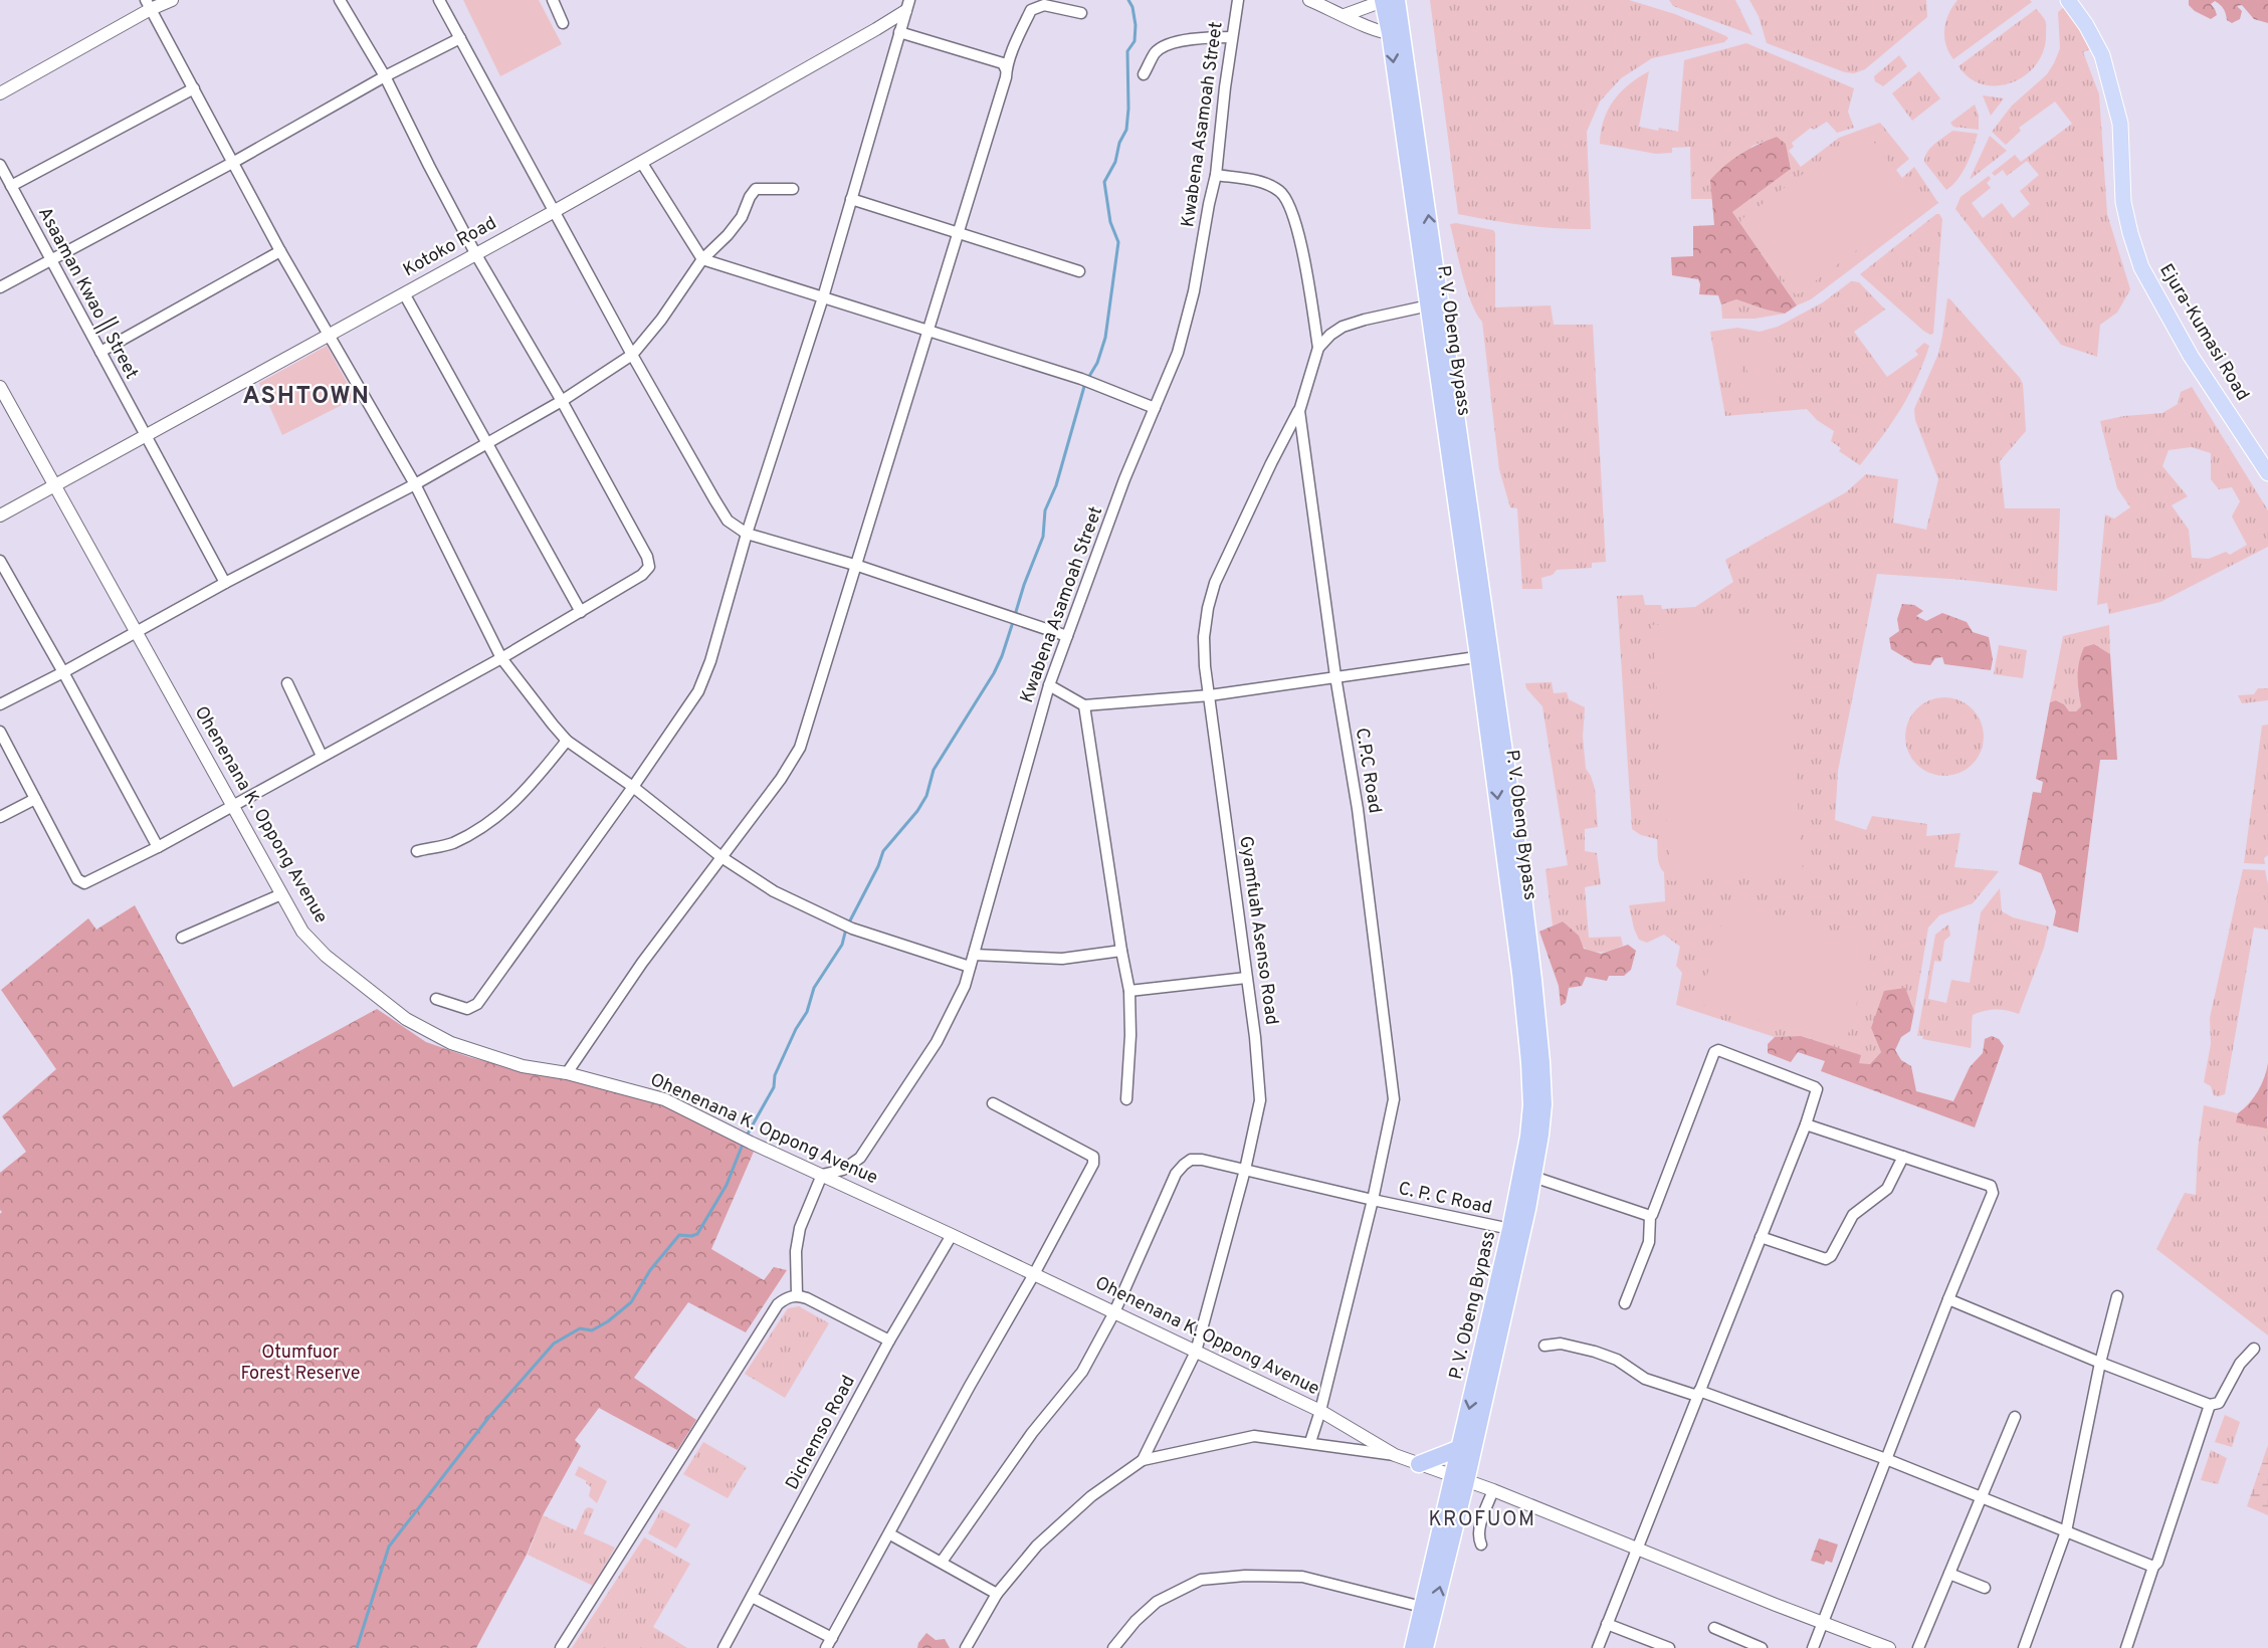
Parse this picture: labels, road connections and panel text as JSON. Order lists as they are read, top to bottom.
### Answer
{
  "streets": {
    "highway": ["P. V. Obeng Bypass"],
    "main road": ["Ejura-Kumasi Road"],
    "street": [
      "Kwabena Asamoah Street",
      "Kotoko Road",
      "Asaaman Kwao || Street",
      "C.P.C Road",
      "Ohenenana K. Oppong Avenue",
      "Gyamfuah Asenso Road",
      "C. P. C Road",
      "Dichemso Road"
    ]
  },
  "crossings": [
    ["Kwabena Asamoah Street", "Ohenenana K. Oppong Avenue"],
    ["Kotoko Road", "Asaaman Kwao || Street"],
    ["Kotoko Road", "Ohenenana K. Oppong Avenue"],
    ["P. V. Obeng Bypass", "Ohenenana K. Oppong Avenue"],
    ["P. V. Obeng Bypass", "C. P. C Road"],
    ["C.P.C Road", "Ohenenana K. Oppong Avenue"],
    ["C.P.C Road", "C. P. C Road"],
    ["Ohenenana K. Oppong Avenue", "Gyamfuah Asenso Road"],
    ["Ohenenana K. Oppong Avenue", "C. P. C Road"],
    ["Ohenenana K. Oppong Avenue", "Dichemso Road"],
    ["Gyamfuah Asenso Road", "C. P. C Road"]
  ],
  "districts": ["ASHTOWN", "KROFUOM"],
  "parks": ["Otumfuor Forest Reserve"]
}
